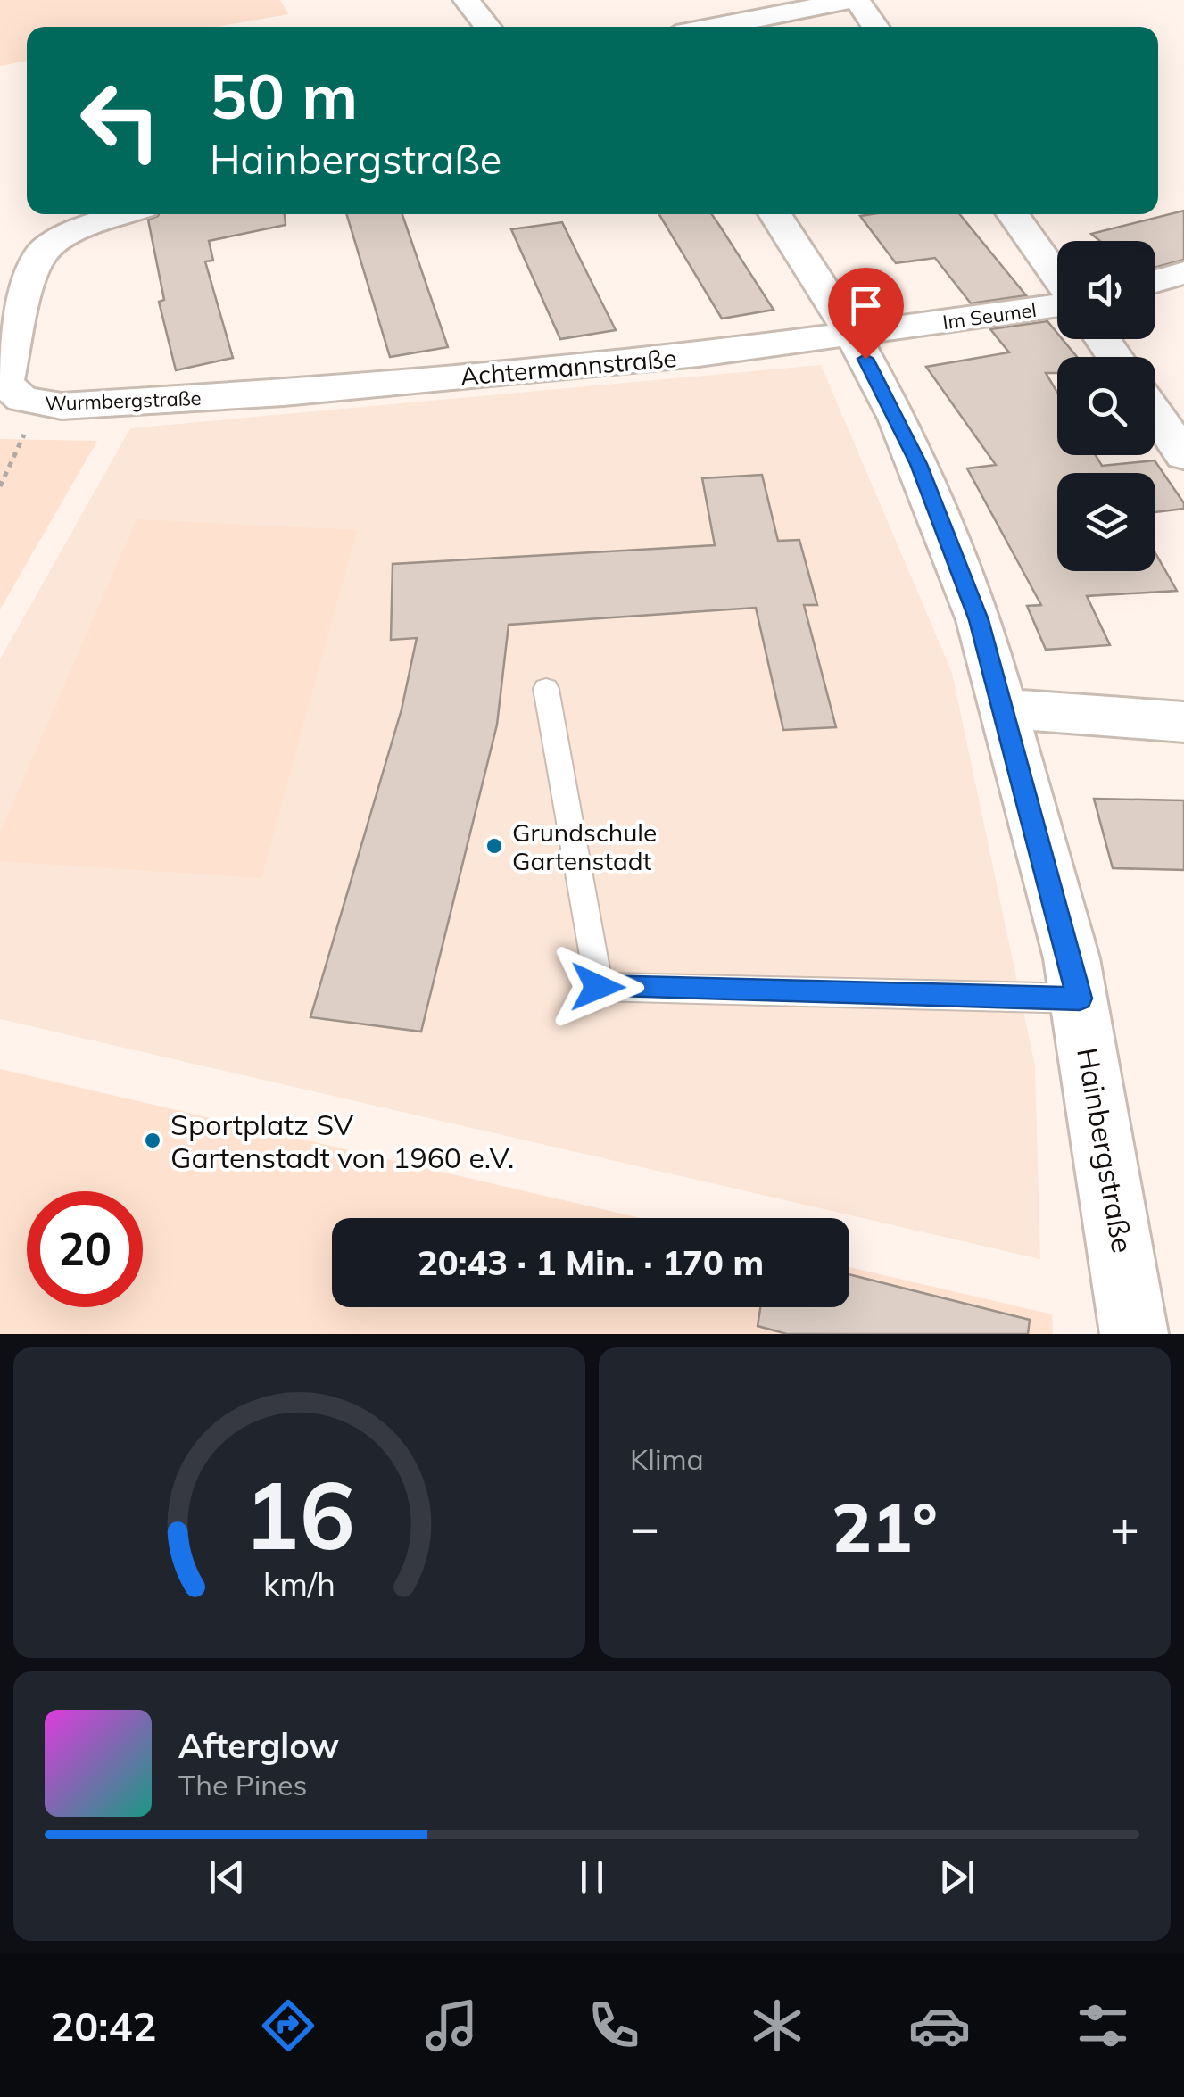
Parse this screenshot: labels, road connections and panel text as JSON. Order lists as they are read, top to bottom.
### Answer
{
  "streets": {
    "street": [
      "Im Seumel",
      "Achtermannstraße",
      "Wurmbergstraße",
      "Hainbergstraße"
    ]
  },
  "crossings": [
    ["Im Seumel", "Achtermannstraße"],
    ["Im Seumel", "Hainbergstraße"],
    ["Achtermannstraße", "Wurmbergstraße"],
    ["Achtermannstraße", "Hainbergstraße"]
  ],
  "places": ["Grundschule Gartenstadt", "Sportplatz SV Gartenstadt von 1960 e.V."],
  "page": {
    "turn": ["50 m", "Hainbergstraße"],
    "limit": "20",
    "trip": "20:43 · 1 Min. · 170 m",
    "tile": "Klima",
    "heat": ["−", "21°", "+"],
    "song": ["Afterglow", "The Pines"],
    "tabs": "20:42",
    "gauge": ["16", "km/h"]
  }
}
